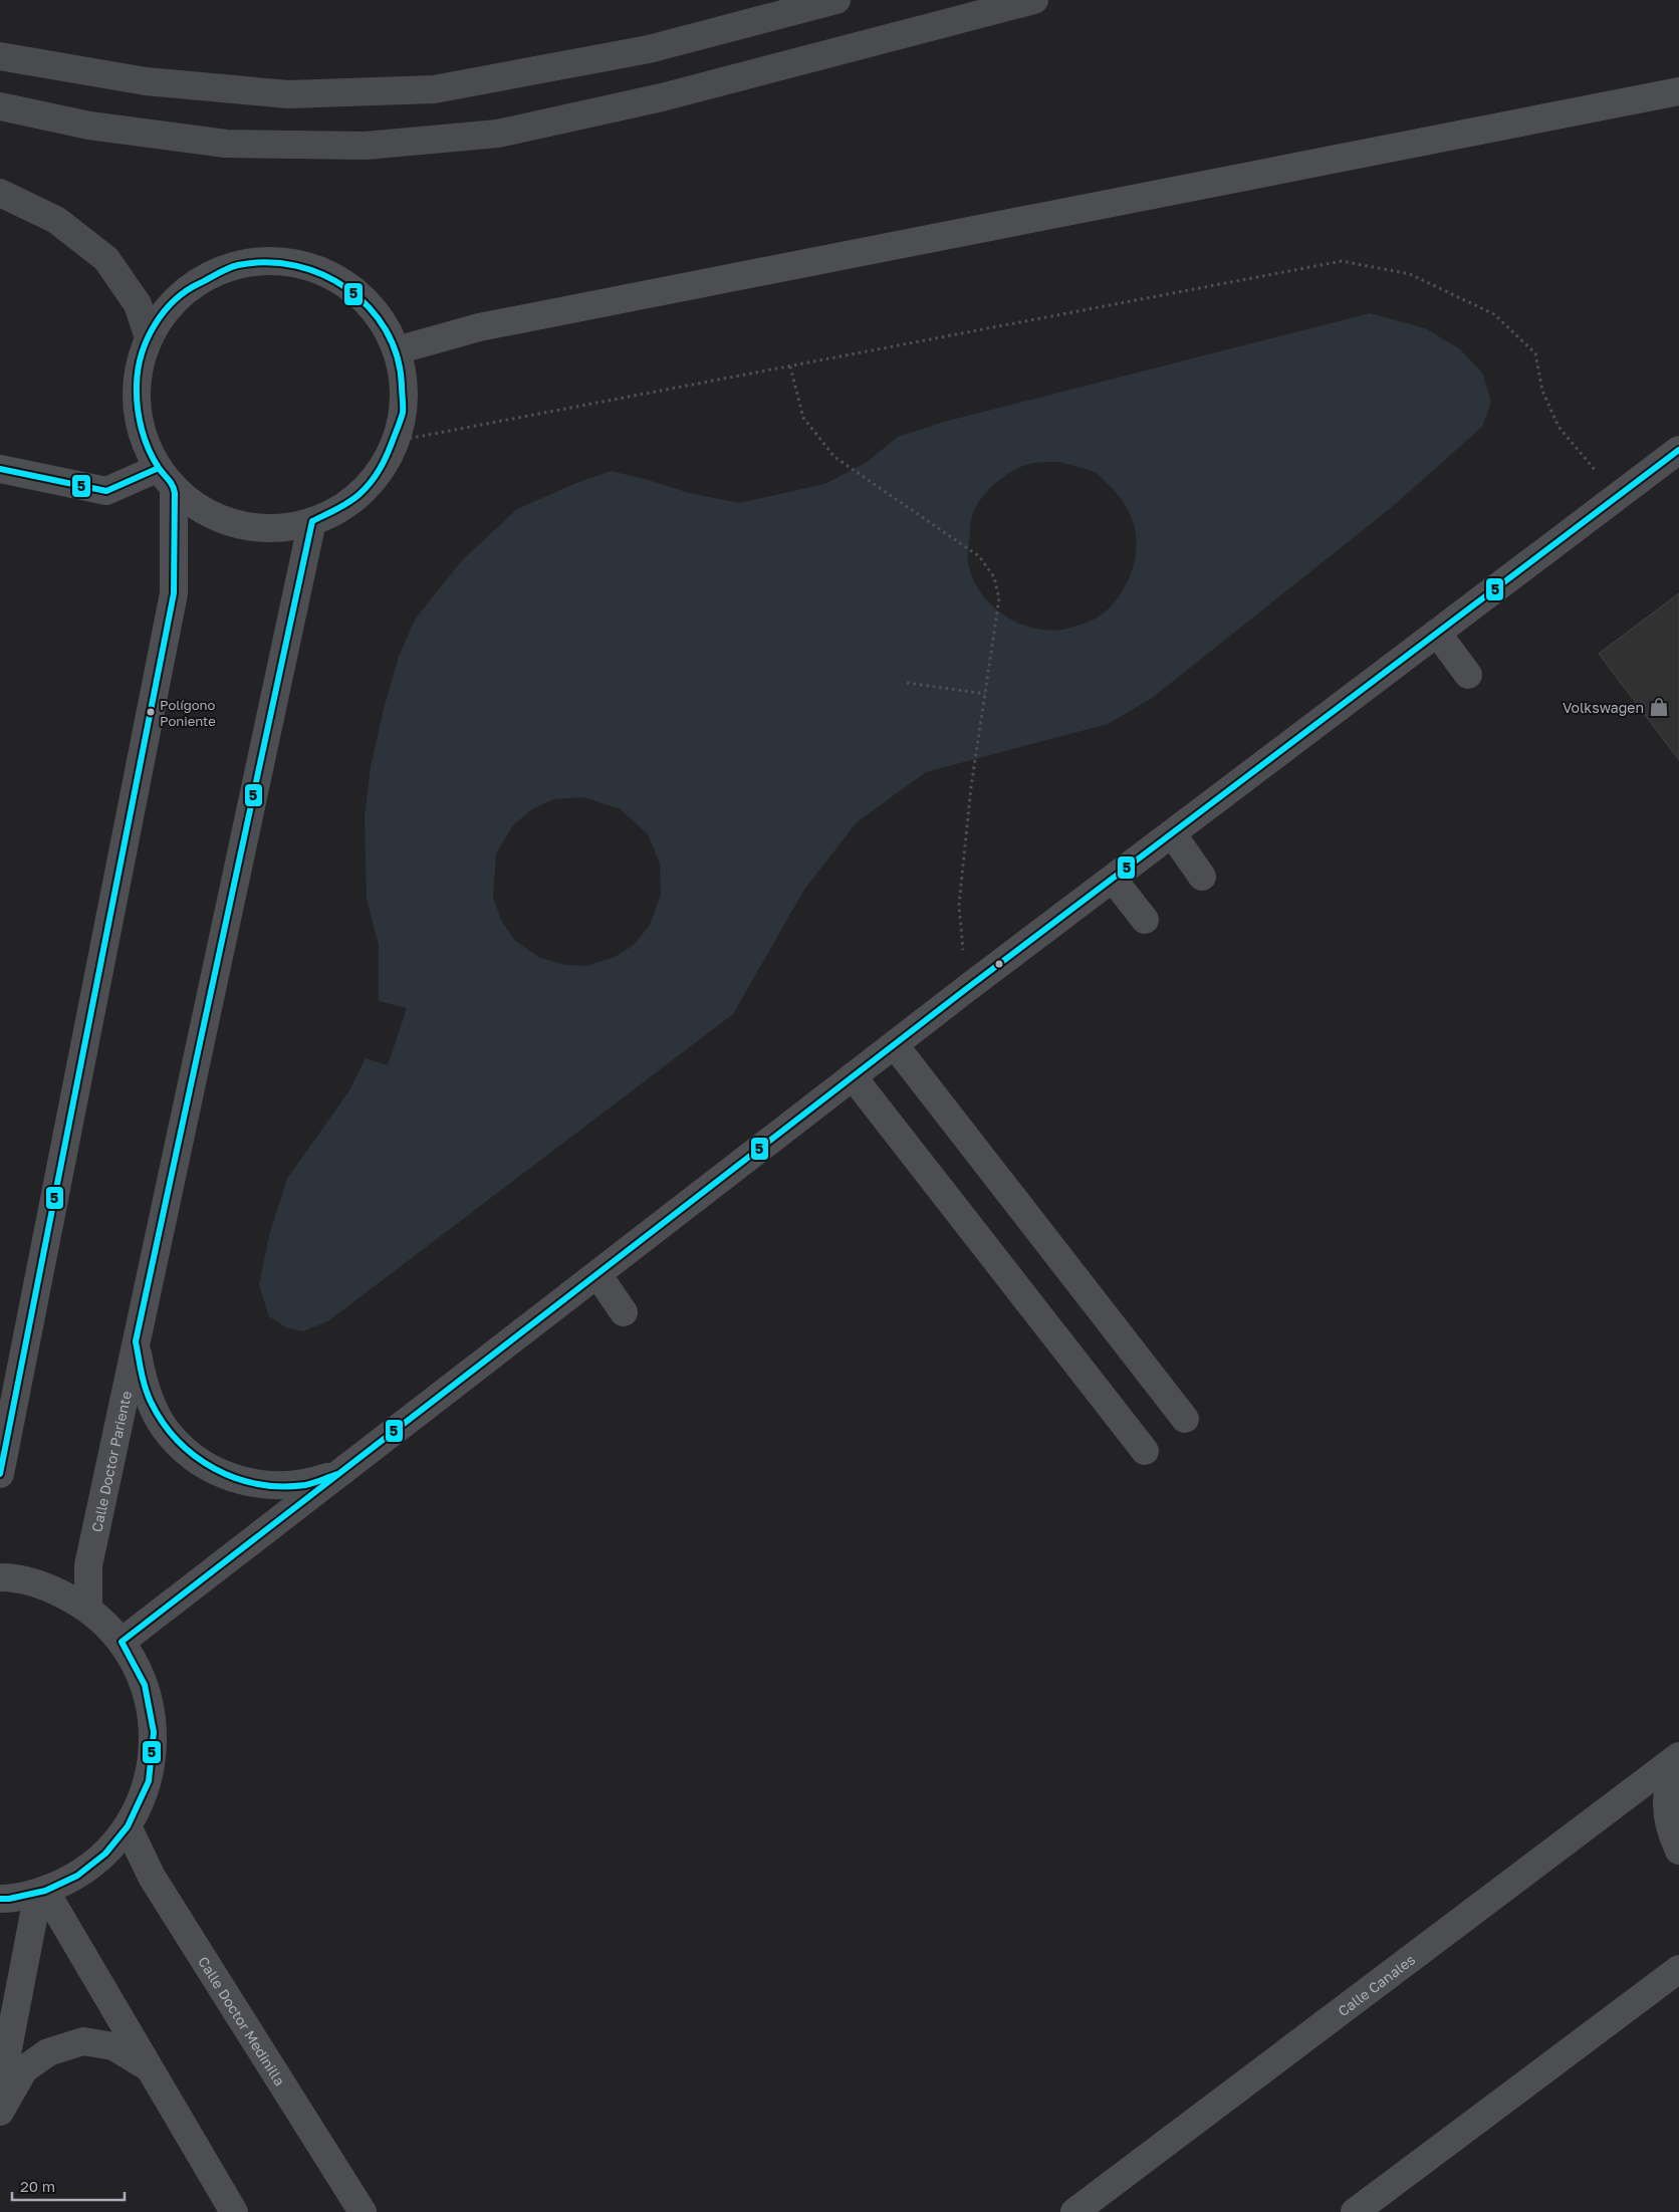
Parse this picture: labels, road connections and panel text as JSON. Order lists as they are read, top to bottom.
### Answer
{
  "streets": {
    "street": ["Calle Doctor Pariente", "Calle Canales", "Calle Doctor Medinilla"]
  },
  "places": {
    "shop": ["Volkswagen"],
    "other": ["Polígono Poniente"]
  },
  "lines": ["transit line 5"],
  "scale_bar": "20 m"
}
